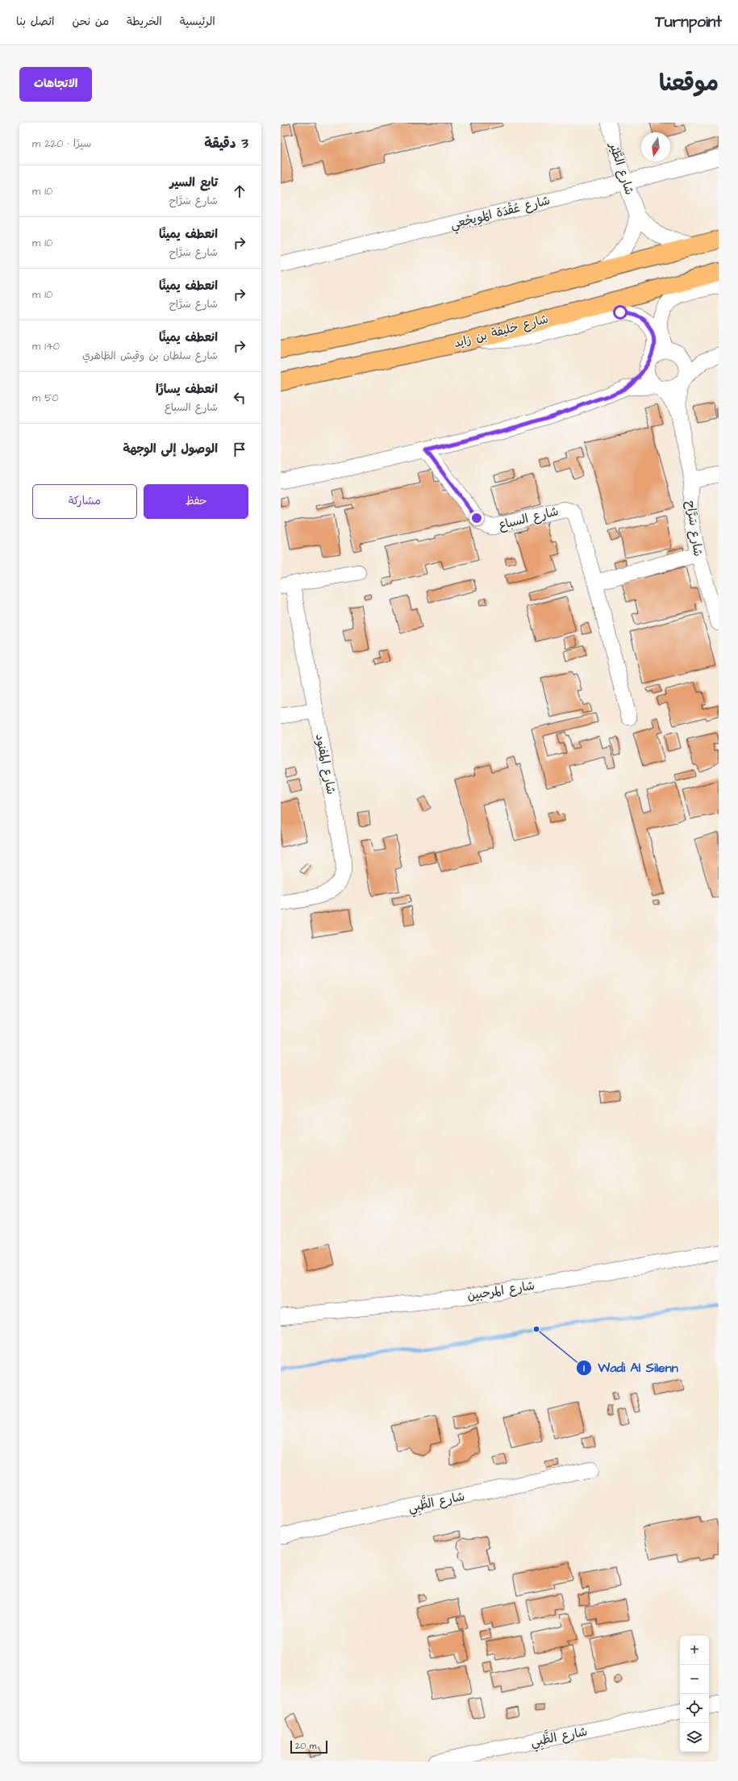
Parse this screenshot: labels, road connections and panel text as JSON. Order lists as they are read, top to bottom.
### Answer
{
  "streets": {
    "highway": ["شارع خليفة بن زايد"],
    "street": [
      "شارع الطَّيْر",
      "شارع عُقْدَة المُوِيجْعِي",
      "شارع السباع",
      "شارع سَرَّاح",
      "شارع المفنود",
      "شارع المرحبين",
      "شارع الظَّبِي"
    ]
  },
  "crossings": [
    ["شارع الطَّيْر", "شارع عُقْدَة المُوِيجْعِي"]
  ],
  "places": ["Wadi Al Silenn"],
  "scale_bar": "20 m",
  "north": "bottom",
  "page": {
    "header": "Turnpoint",
    "nav": [
      "الرئيسية",
      "الخريطة",
      "من نحن",
      "اتصل بنا"
    ],
    "title": "موقعنا",
    "buttons": [
      "الاتجاهات",
      ["حفظ", "مشاركة"]
    ],
    "heading": ["3 دقيقة", "سيرًا · 220 m"],
    "list": [
      ["تابع السير", "شارع سَرَّاح", "10 m"],
      ["انعطف يمينًا", "شارع سَرَّاح", "10 m"],
      ["انعطف يمينًا", "شارع سَرَّاح", "10 m"],
      ["انعطف يمينًا", "شارع سلطان بن وقيش الظاهري", "140 m"],
      ["انعطف يسارًا", "شارع السباع", "50 m"],
      "الوصول إلى الوجهة"
    ],
    "map_buttons": ["+", "−"],
    "scale": "20 m"
  }
}
